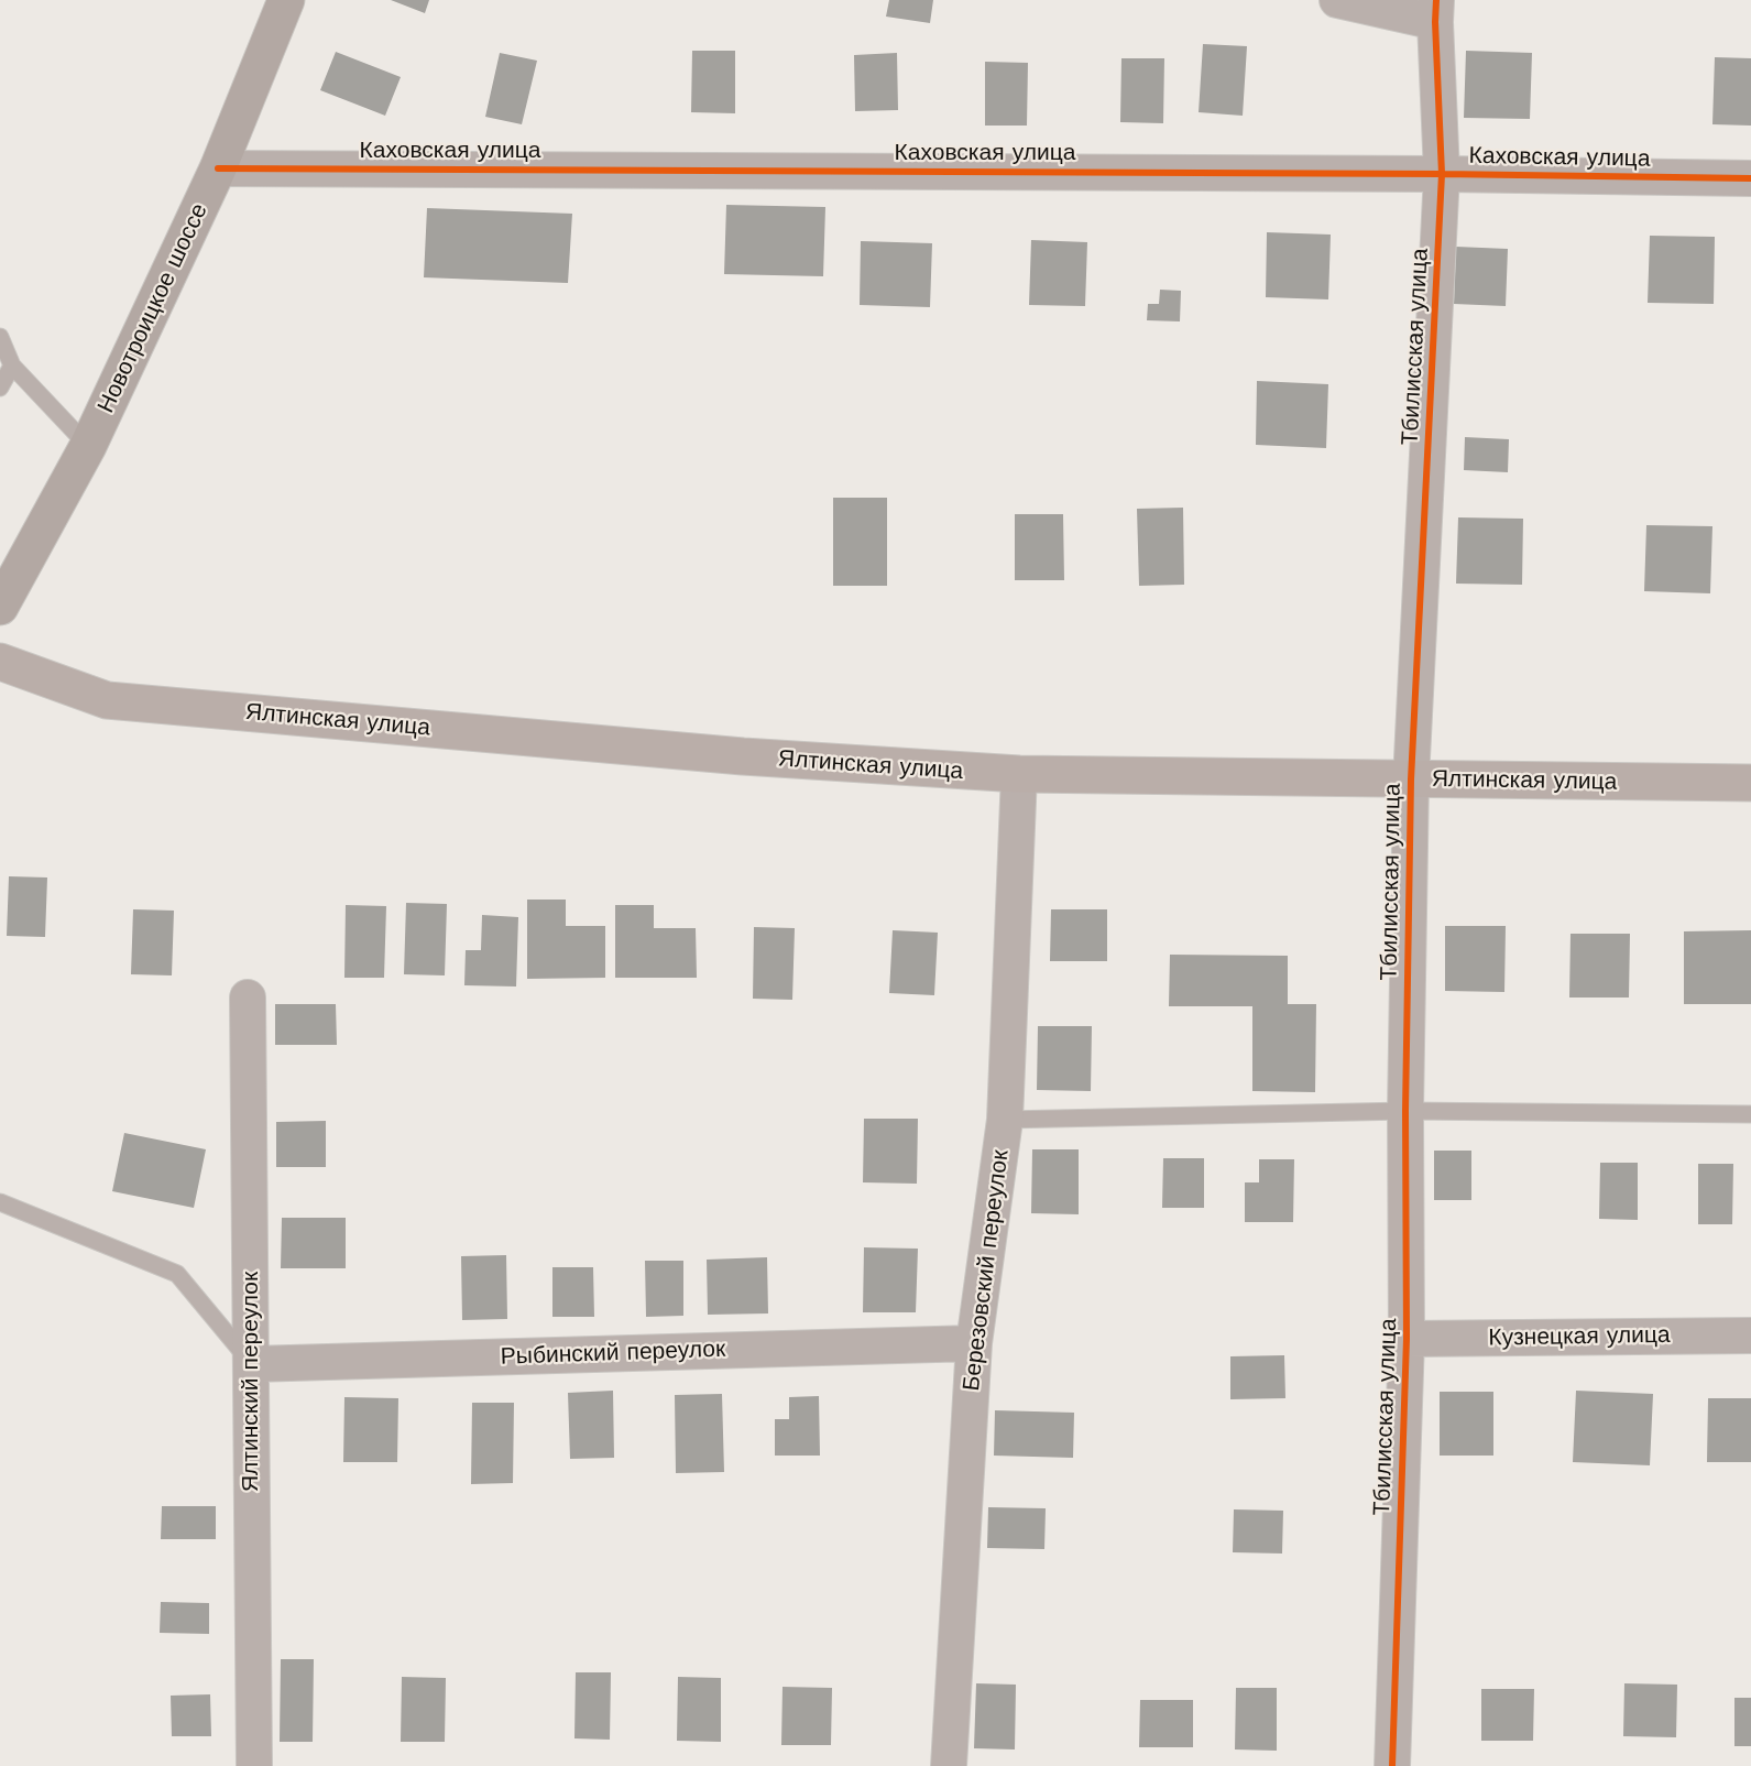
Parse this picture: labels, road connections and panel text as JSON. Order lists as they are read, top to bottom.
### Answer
{
  "streets": {
    "main road": ["Новотроицкое шоссе", "Ялтинская улица"],
    "street": [
      "Каховская улица",
      "Тбилисская улица",
      "Березовский переулок",
      "Кузнецкая улица",
      "Рыбинский переулок",
      "Ялтинский переулок"
    ]
  },
  "crossings": [
    ["Каховская улица", "Новотроицкое шоссе"],
    ["Каховская улица", "Тбилисская улица"],
    ["Тбилисская улица", "Ялтинская улица"],
    ["Тбилисская улица", "Кузнецкая улица"],
    ["Ялтинская улица", "Березовский переулок"],
    ["Березовский переулок", "Рыбинский переулок"],
    ["Рыбинский переулок", "Ялтинский переулок"]
  ]
}
